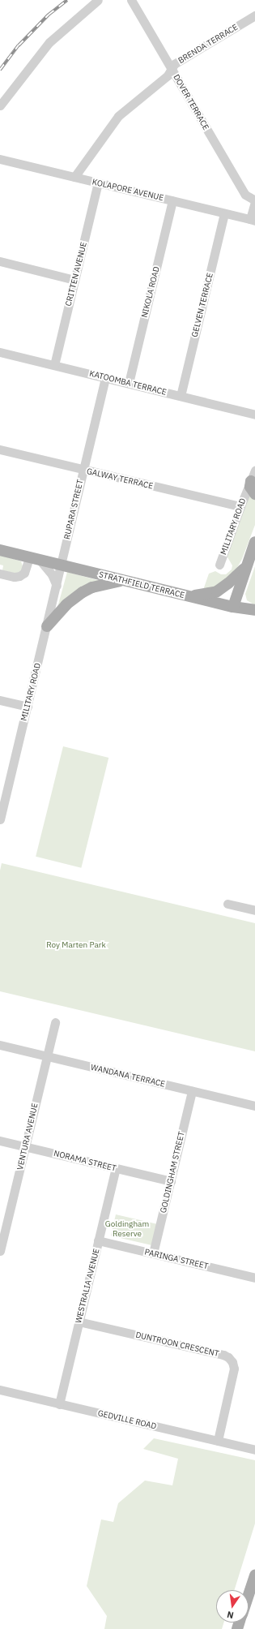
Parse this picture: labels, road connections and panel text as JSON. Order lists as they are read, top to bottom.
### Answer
{
  "streets": {
    "main road": ["STRATHFIELD TERRACE"],
    "street": [
      "BRENDA TERRACE",
      "DOVER TERRACE",
      "KOLAPORE AVENUE",
      "CRITTEN AVENUE",
      "NIKOLA ROAD",
      "GELVEN TERRACE",
      "KATOOMBA TERRACE",
      "GALWAY TERRACE",
      "RUPARA STREET",
      "MILITARY ROAD",
      "WANDANA TERRACE",
      "VENTURA AVENUE",
      "NORAMA STREET",
      "GOLDINGHAM STREET",
      "PARINGA STREET",
      "WESTRALIA AVENUE",
      "DUNTROON CRESCENT",
      "GEDVILLE ROAD"
    ]
  },
  "crossings": [
    ["BRENDA TERRACE", "DOVER TERRACE"],
    ["BRENDA TERRACE", "KOLAPORE AVENUE"],
    ["DOVER TERRACE", "KOLAPORE AVENUE"],
    ["KOLAPORE AVENUE", "CRITTEN AVENUE"],
    ["KOLAPORE AVENUE", "NIKOLA ROAD"],
    ["KOLAPORE AVENUE", "GELVEN TERRACE"],
    ["CRITTEN AVENUE", "KATOOMBA TERRACE"],
    ["NIKOLA ROAD", "KATOOMBA TERRACE"],
    ["GELVEN TERRACE", "KATOOMBA TERRACE"],
    ["KATOOMBA TERRACE", "RUPARA STREET"],
    ["GALWAY TERRACE", "RUPARA STREET"],
    ["GALWAY TERRACE", "MILITARY ROAD"],
    ["RUPARA STREET", "MILITARY ROAD"],
    ["RUPARA STREET", "STRATHFIELD TERRACE"],
    ["MILITARY ROAD", "STRATHFIELD TERRACE"],
    ["WANDANA TERRACE", "VENTURA AVENUE"],
    ["WANDANA TERRACE", "GOLDINGHAM STREET"],
    ["VENTURA AVENUE", "NORAMA STREET"],
    ["NORAMA STREET", "GOLDINGHAM STREET"],
    ["NORAMA STREET", "WESTRALIA AVENUE"],
    ["GOLDINGHAM STREET", "PARINGA STREET"],
    ["PARINGA STREET", "WESTRALIA AVENUE"],
    ["WESTRALIA AVENUE", "DUNTROON CRESCENT"],
    ["WESTRALIA AVENUE", "GEDVILLE ROAD"],
    ["DUNTROON CRESCENT", "GEDVILLE ROAD"]
  ],
  "parks": ["Roy Marten Park", "Goldingham Reserve"],
  "north": "bottom"
}
